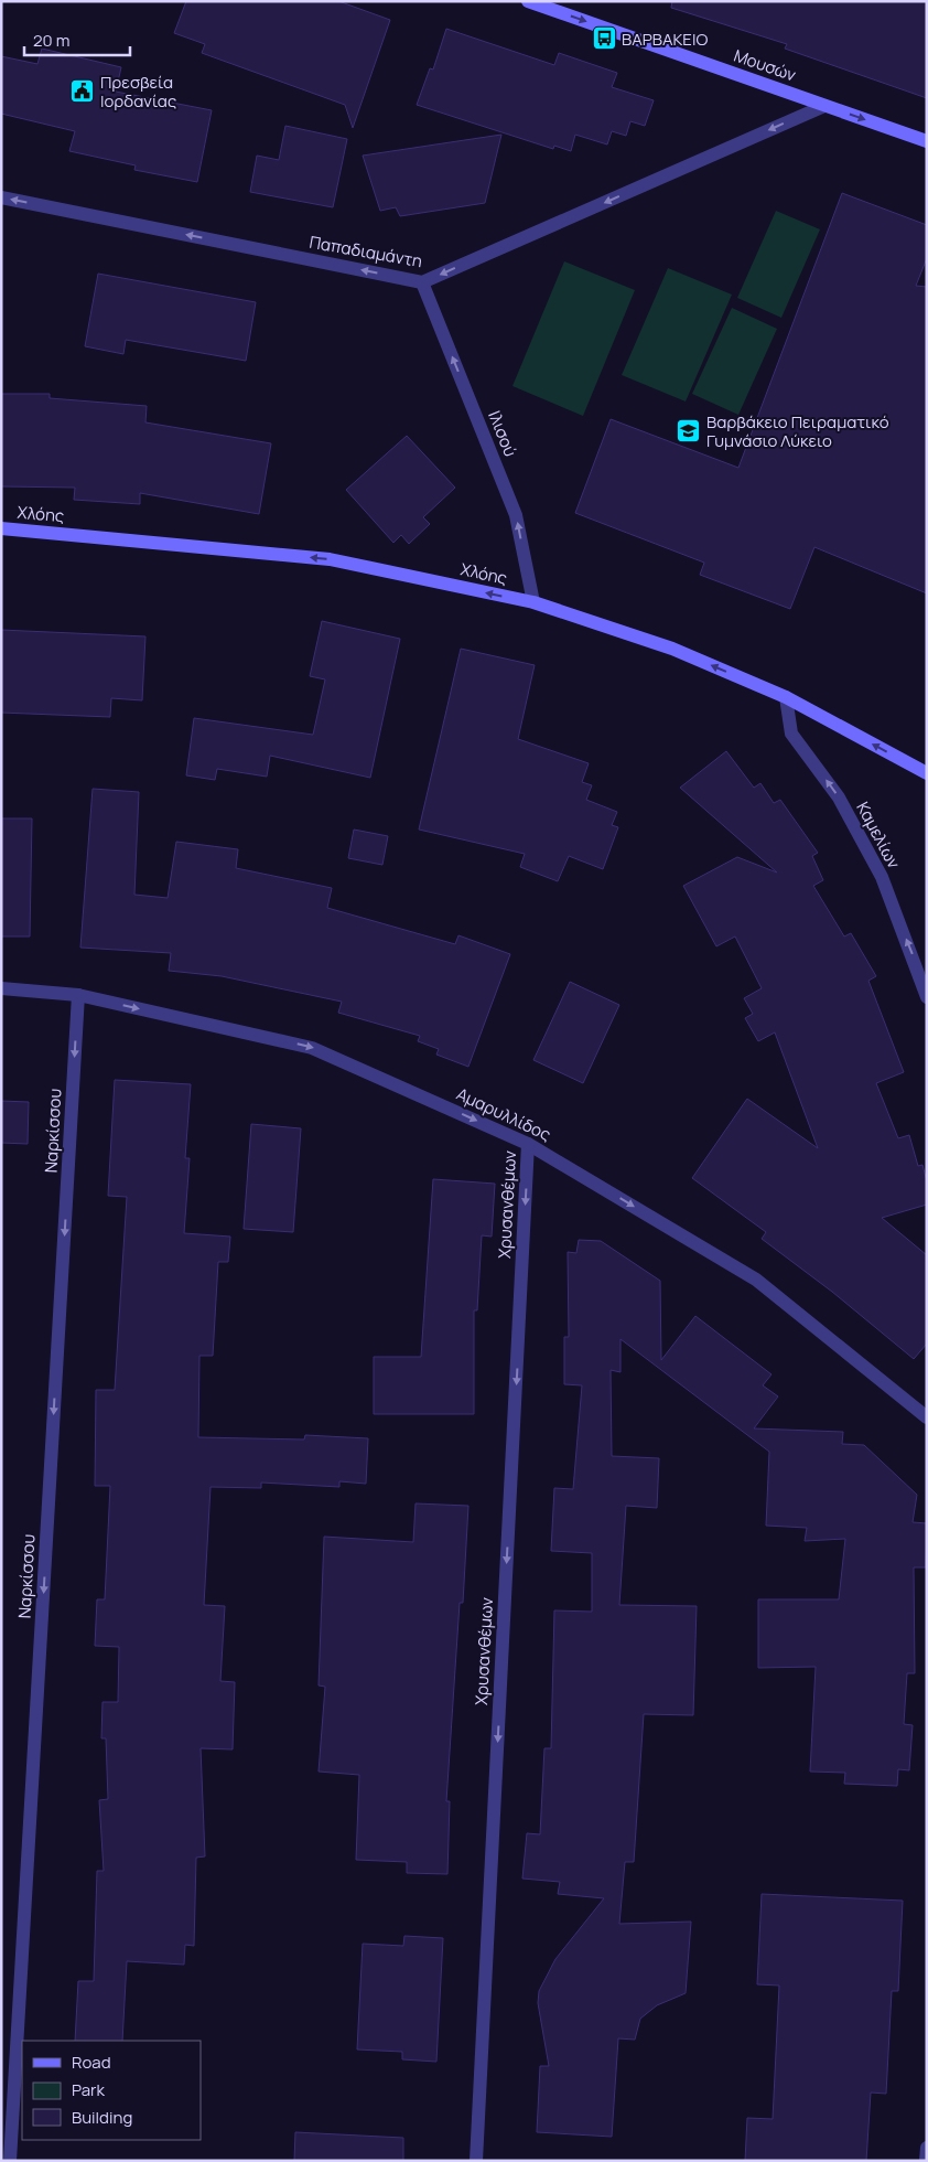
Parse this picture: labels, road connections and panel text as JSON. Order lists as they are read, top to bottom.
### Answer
{
  "streets": {
    "street": [
      "Μουσών",
      "Παπαδιαμάντη",
      "Ιλισού",
      "Χλόης",
      "Καμελίων",
      "Αμαρυλλίδος",
      "Ναρκίσσου",
      "Χρυσανθέμων"
    ]
  },
  "crossings": [
    ["Μουσών", "Παπαδιαμάντη"],
    ["Παπαδιαμάντη", "Ιλισού"],
    ["Ιλισού", "Χλόης"],
    ["Χλόης", "Καμελίων"],
    ["Αμαρυλλίδος", "Ναρκίσσου"],
    ["Αμαρυλλίδος", "Χρυσανθέμων"]
  ],
  "one_way": [
    "Μουσών",
    "Παπαδιαμάντη",
    "Ιλισού",
    "Χλόης",
    "Καμελίων",
    "Αμαρυλλίδος",
    "Ναρκίσσου",
    "Χρυσανθέμων"
  ],
  "places": {
    "bus stop": ["ΒΑΡΒΑΚΕΙΟ"],
    "public building": ["Πρεσβεία Ιορδανίας"],
    "school or university": ["Βαρβάκειο Πειραματικό Γυμνάσιο Λύκειο"]
  },
  "legend": ["Road", "Park", "Building"],
  "scale_bar": "20 m"
}
